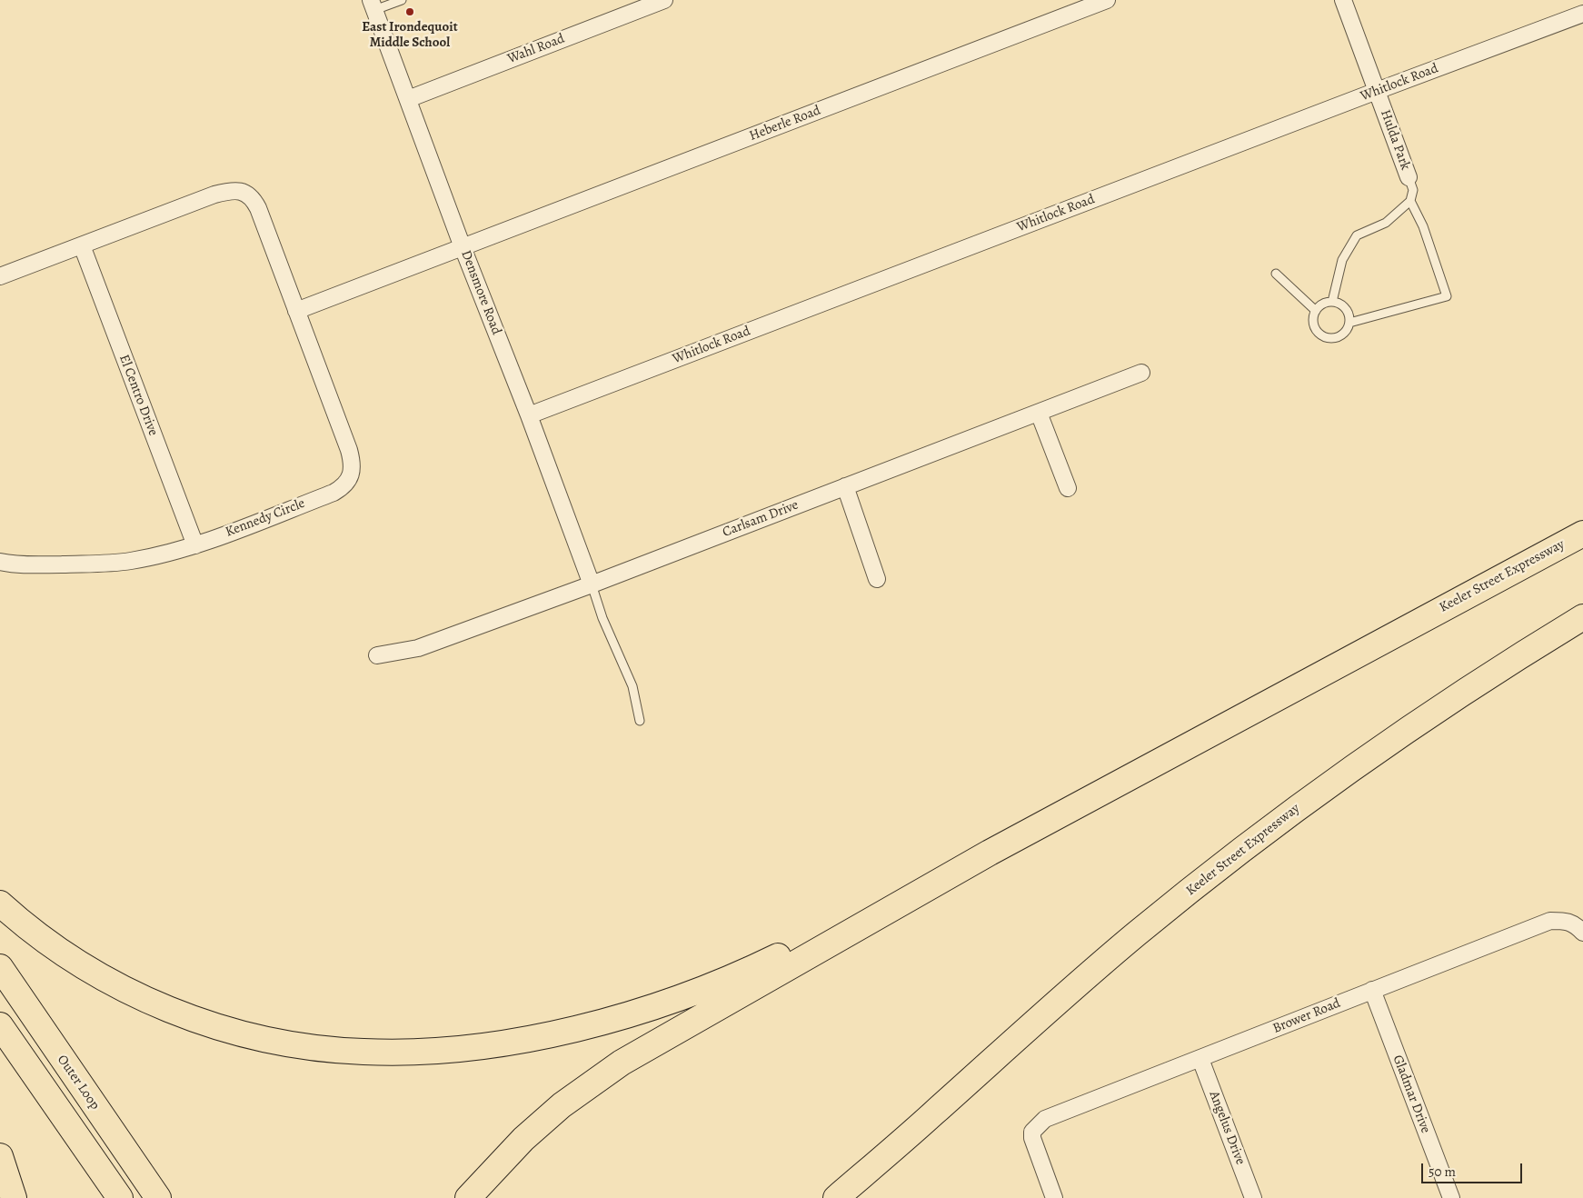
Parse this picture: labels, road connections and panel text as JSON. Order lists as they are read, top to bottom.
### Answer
{
  "streets": {
    "highway": ["Keeler Street Expressway", "Outer Loop"],
    "street": [
      "Wahl Road",
      "Whitlock Road",
      "Heberle Road",
      "Hulda Park",
      "Densmore Road",
      "El Centro Drive",
      "Kennedy Circle",
      "Carlsam Drive",
      "Brower Road",
      "Gladmar Drive",
      "Angelus Drive"
    ]
  },
  "crossings": [
    ["Wahl Road", "Densmore Road"],
    ["Whitlock Road", "Hulda Park"],
    ["Whitlock Road", "Densmore Road"],
    ["Heberle Road", "Densmore Road"],
    ["Densmore Road", "Carlsam Drive"],
    ["El Centro Drive", "Kennedy Circle"],
    ["Brower Road", "Gladmar Drive"],
    ["Brower Road", "Angelus Drive"]
  ],
  "places": ["East Irondequoit Middle School"],
  "scale_bar": "50 m"
}
